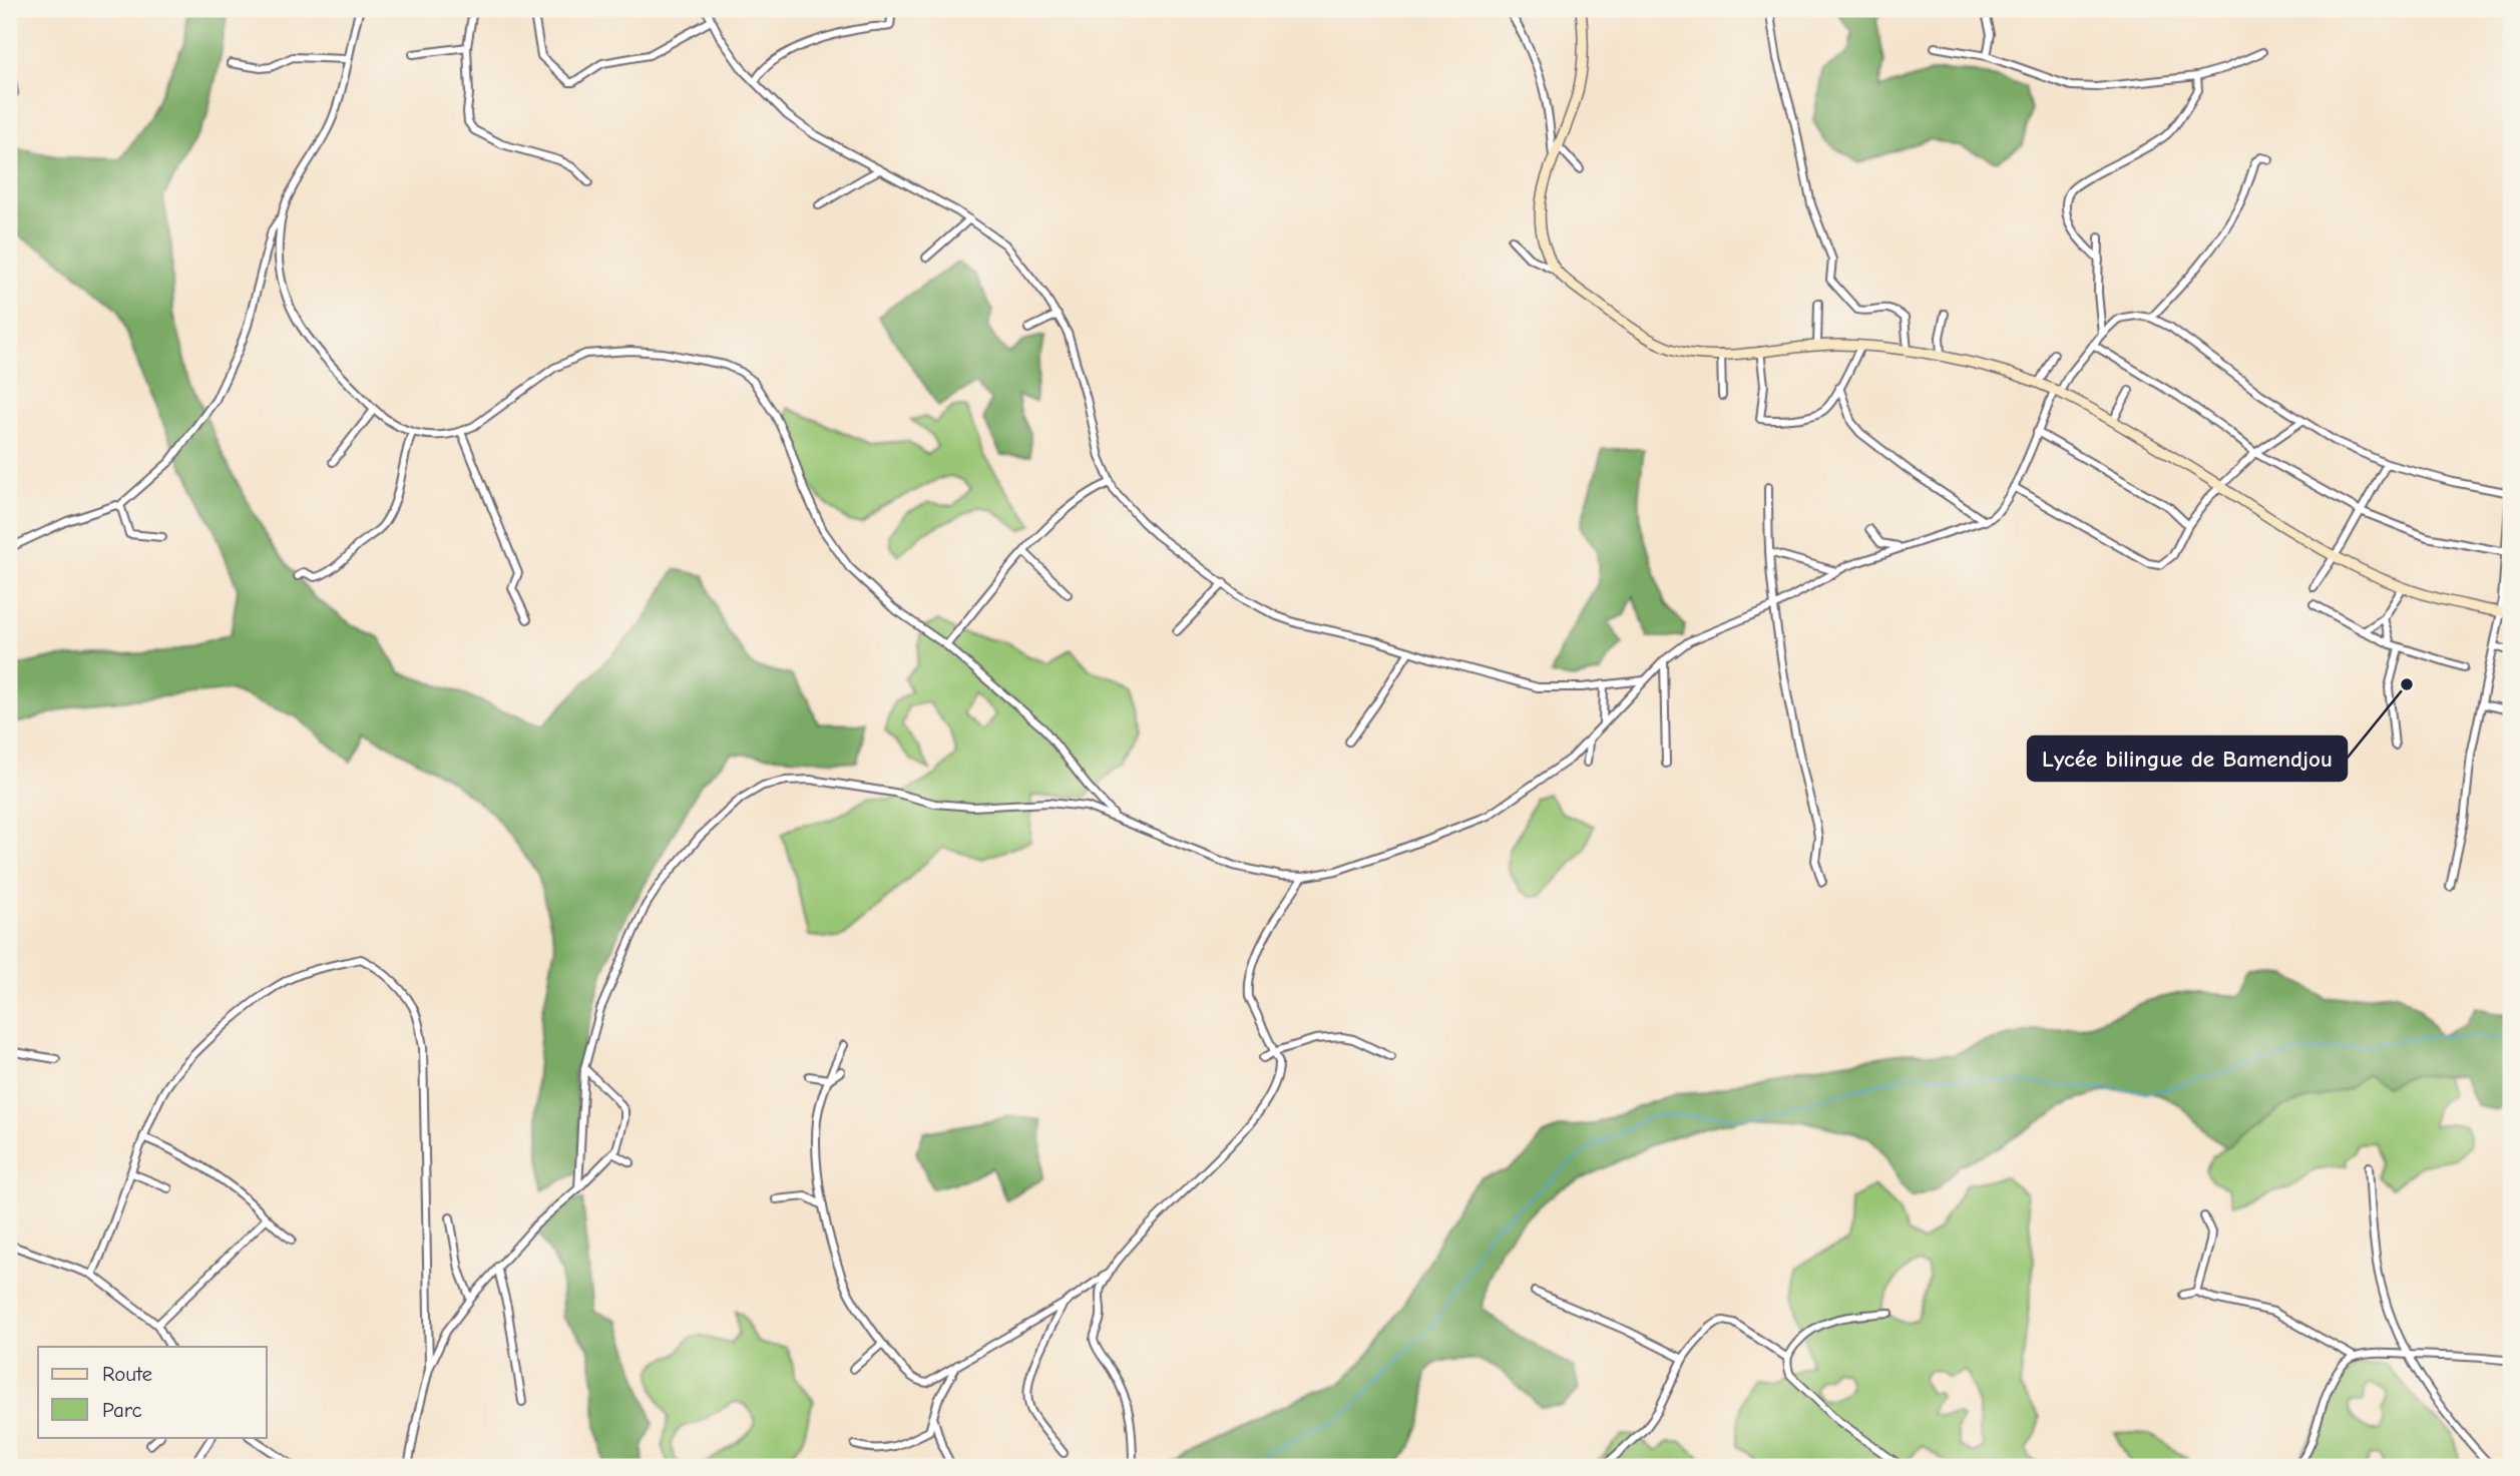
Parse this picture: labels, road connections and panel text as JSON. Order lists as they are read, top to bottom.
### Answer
{
  "places": ["Lycée bilingue de Bamendjou"],
  "legend": ["Route", "Parc"]
}
